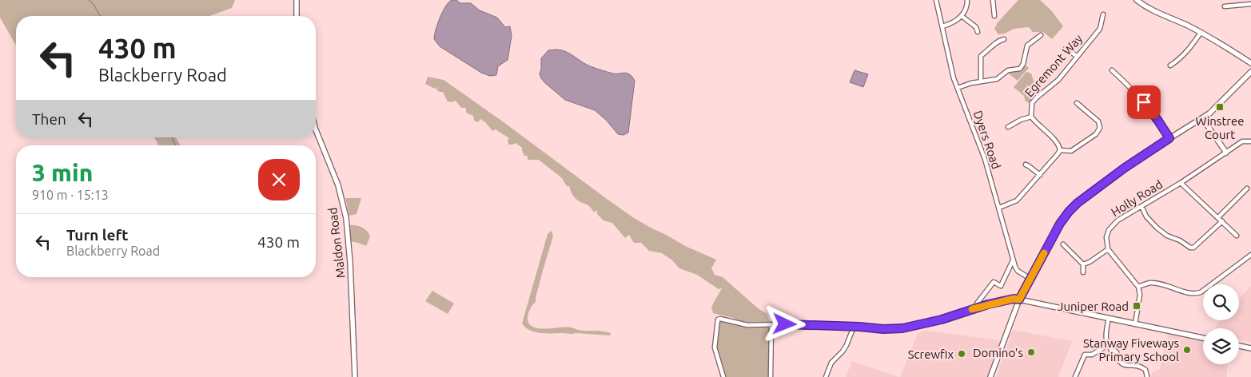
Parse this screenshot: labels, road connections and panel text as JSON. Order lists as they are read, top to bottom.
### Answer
{
  "streets": {
    "street": [
      "Egremont Way",
      "Dyers Road",
      "Holly Road",
      "Maldon Road"
    ]
  },
  "places": {
    "transit": ["Winstree Court", "Juniper Road"],
    "other": ["Stanway Fiveways Primary School", "Domino's", "Screwfix"]
  },
  "page": {
    "turn": ["430 m", "Blackberry Road"],
    "then": "Then",
    "heading": ["3 min", "910 m · 15:13"],
    "list": [
      {
        "name": "Turn left",
        "note": "Blackberry Road",
        "value": "430 m"
      }
    ]
  }
}
